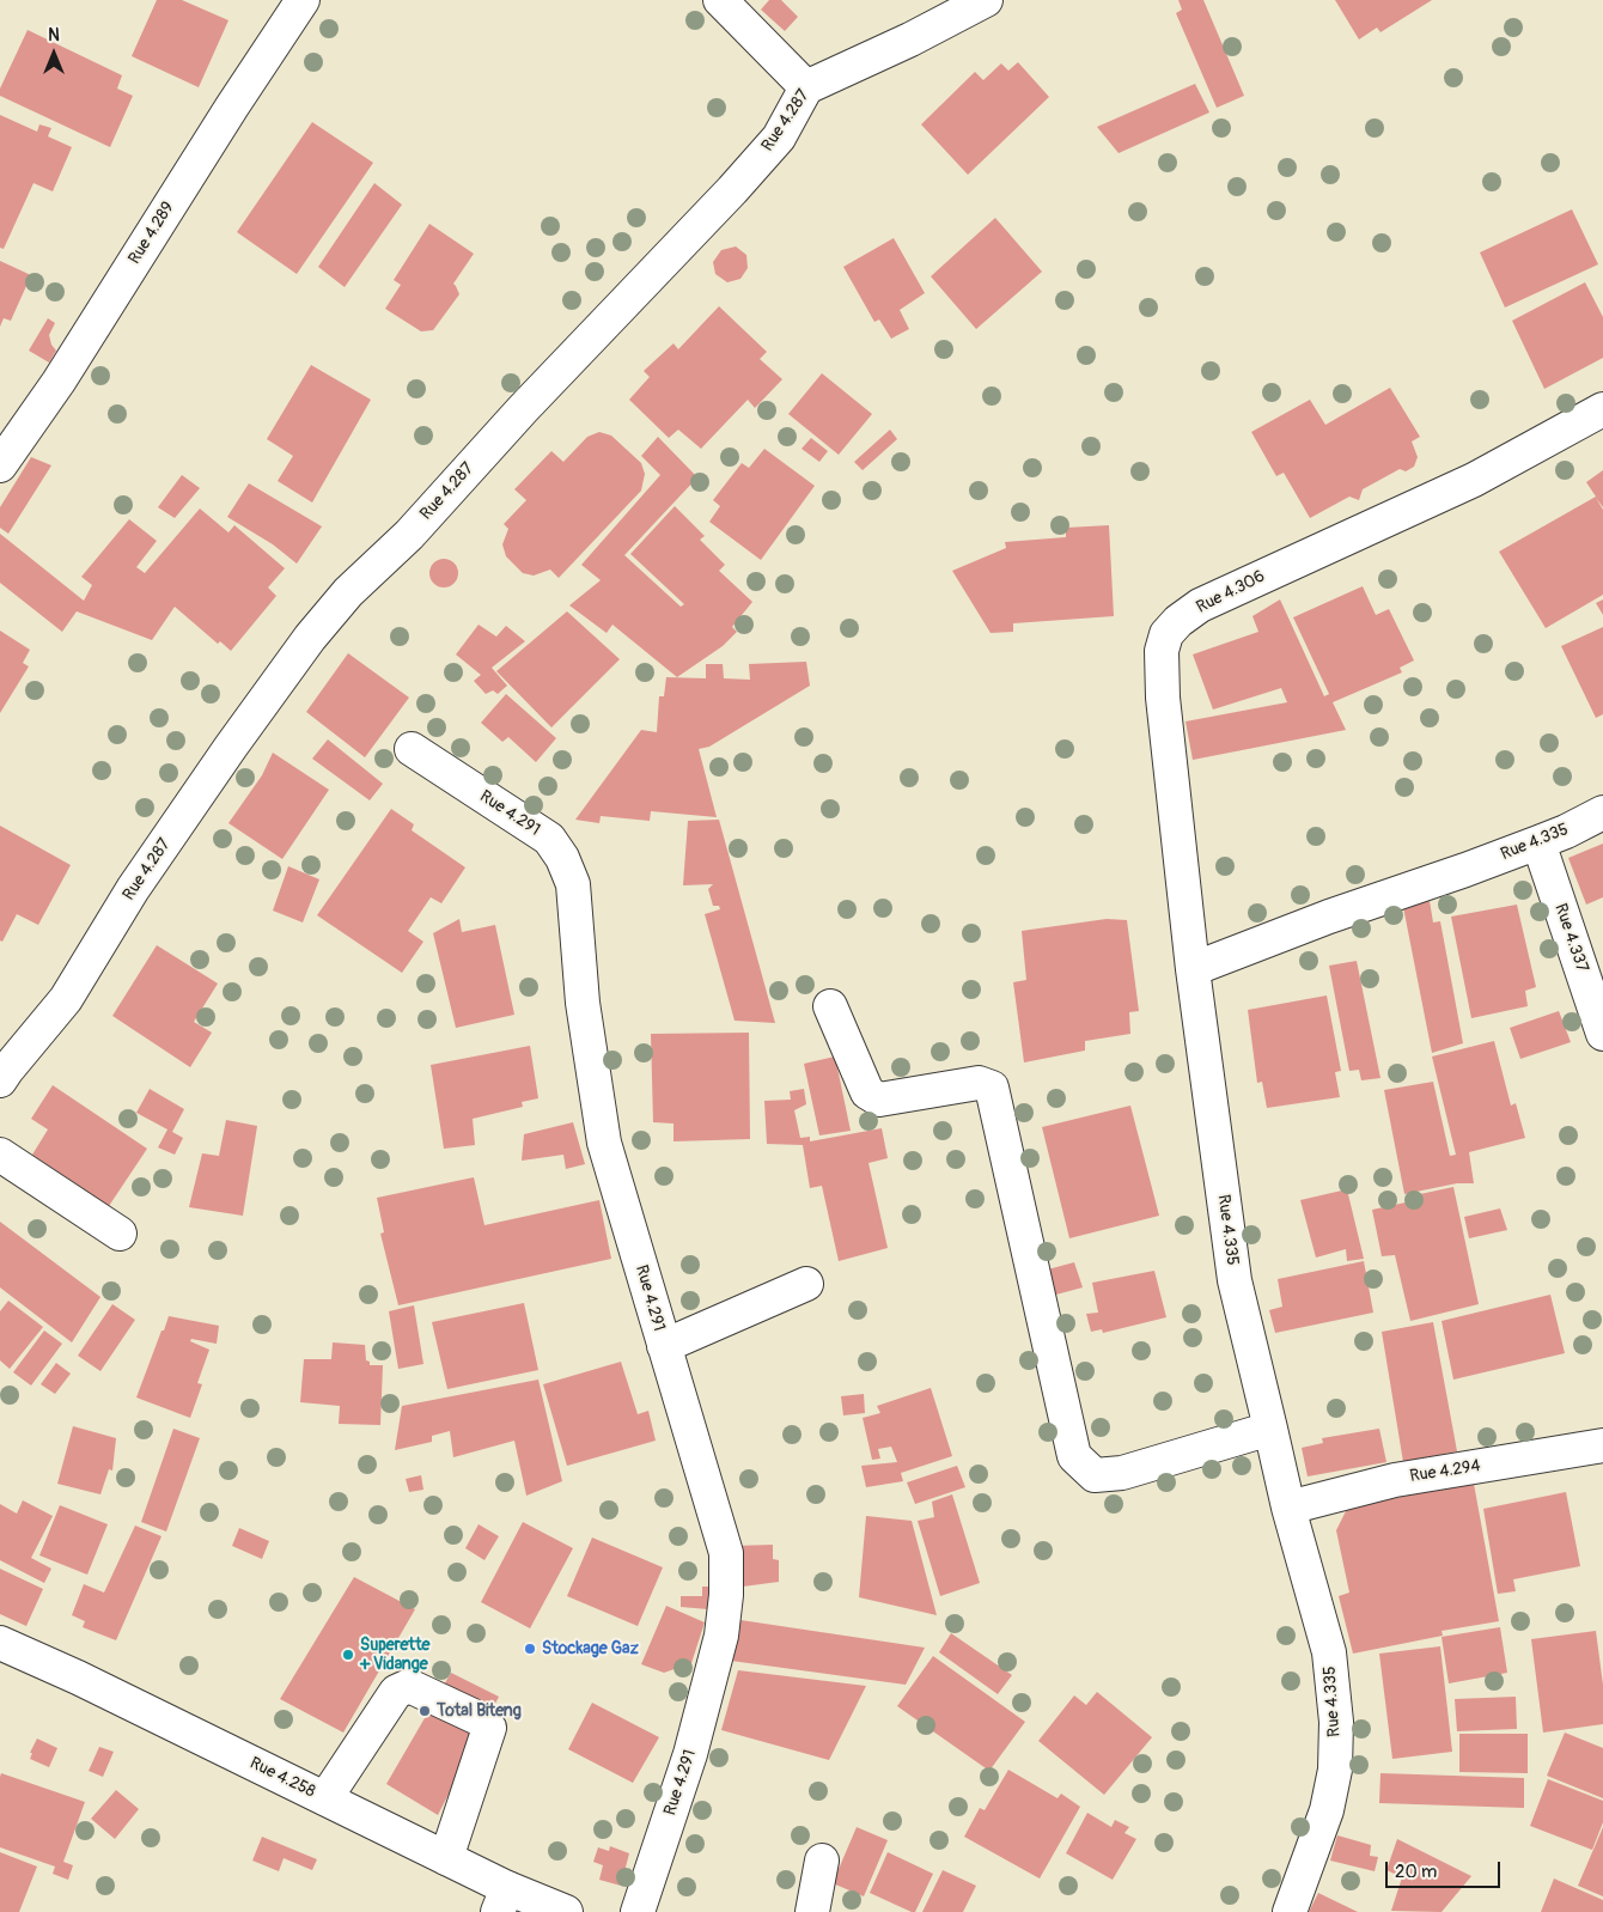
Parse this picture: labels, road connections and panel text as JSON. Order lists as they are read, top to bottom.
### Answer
{
  "streets": {
    "main road": [
      "Rue 4.287",
      "Rue 4.289",
      "Rue 4.306",
      "Rue 4.291",
      "Rue 4.335",
      "Rue 4.337",
      "Rue 4.294",
      "Rue 4.258"
    ]
  },
  "crossings": [
    ["Rue 4.306", "Rue 4.335"],
    ["Rue 4.335", "Rue 4.337"],
    ["Rue 4.335", "Rue 4.294"]
  ],
  "places": ["Stockage Gaz", "Superette + Vidange", "Total Biteng"],
  "scale_bar": "20 m",
  "north": "top"
}
